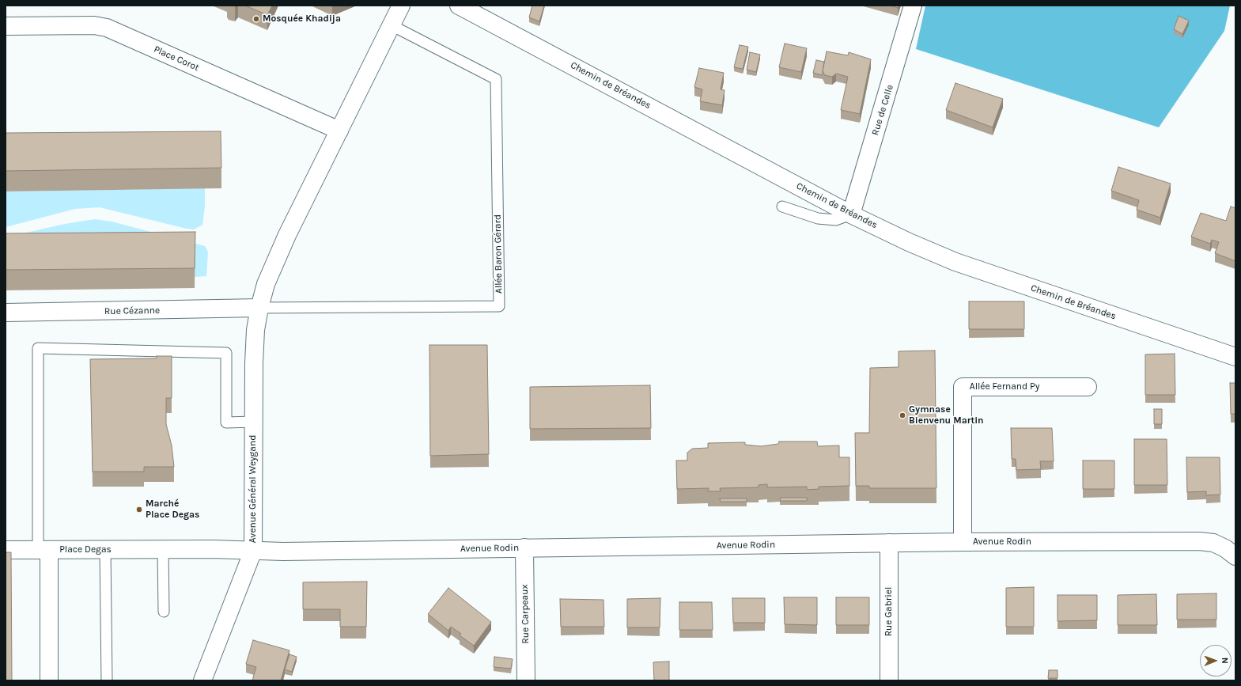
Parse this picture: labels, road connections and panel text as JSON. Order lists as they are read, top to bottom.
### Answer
{
  "streets": {
    "street": [
      "Place Corot",
      "Chemin de Bréandes",
      "Rue de Celle",
      "Rue Cézanne",
      "Allée Fernand Py",
      "Avenue Général Weygand",
      "Avenue Rodin",
      "Place Degas",
      "Rue Gabriel",
      "Rue Carpeaux"
    ],
    "lane": ["Allée Baron Gérard"]
  },
  "crossings": [
    ["Place Corot", "Avenue Général Weygand"],
    ["Chemin de Bréandes", "Rue de Celle"],
    ["Allée Baron Gérard", "Rue Cézanne"],
    ["Allée Baron Gérard", "Avenue Général Weygand"],
    ["Rue Cézanne", "Avenue Général Weygand"],
    ["Allée Fernand Py", "Avenue Rodin"],
    ["Avenue Général Weygand", "Avenue Rodin"],
    ["Avenue Général Weygand", "Place Degas"],
    ["Avenue Rodin", "Place Degas"],
    ["Avenue Rodin", "Rue Gabriel"],
    ["Avenue Rodin", "Rue Carpeaux"]
  ],
  "places": ["Mosquée Khadija", "Gymnase Bienvenu Martin", "Marché Place Degas"],
  "north": "right"
}
